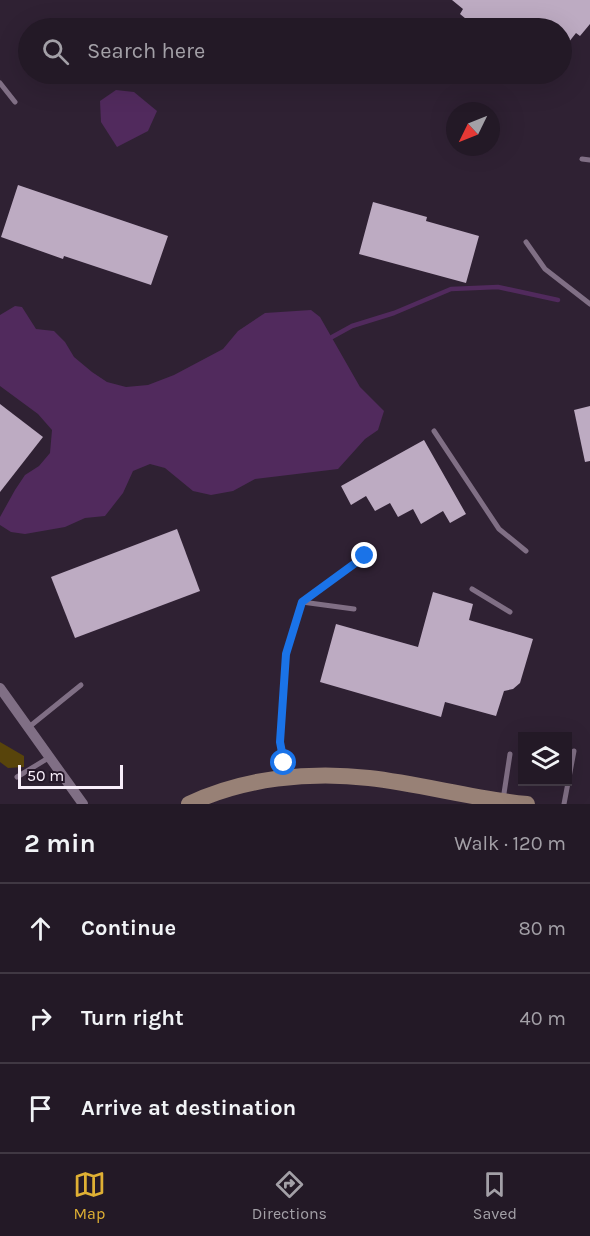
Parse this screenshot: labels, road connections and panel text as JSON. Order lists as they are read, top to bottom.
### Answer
{
  "scale_bar": "50 m",
  "north": "bottom left",
  "page": {
    "search": "Search here",
    "scale": "50 m",
    "heading": ["2 min", "Walk · 120 m"],
    "list": [
      ["Continue", "80 m"],
      ["Turn right", "40 m"],
      "Arrive at destination"
    ],
    "nav": ["Map", "Directions", "Saved"]
  }
}
